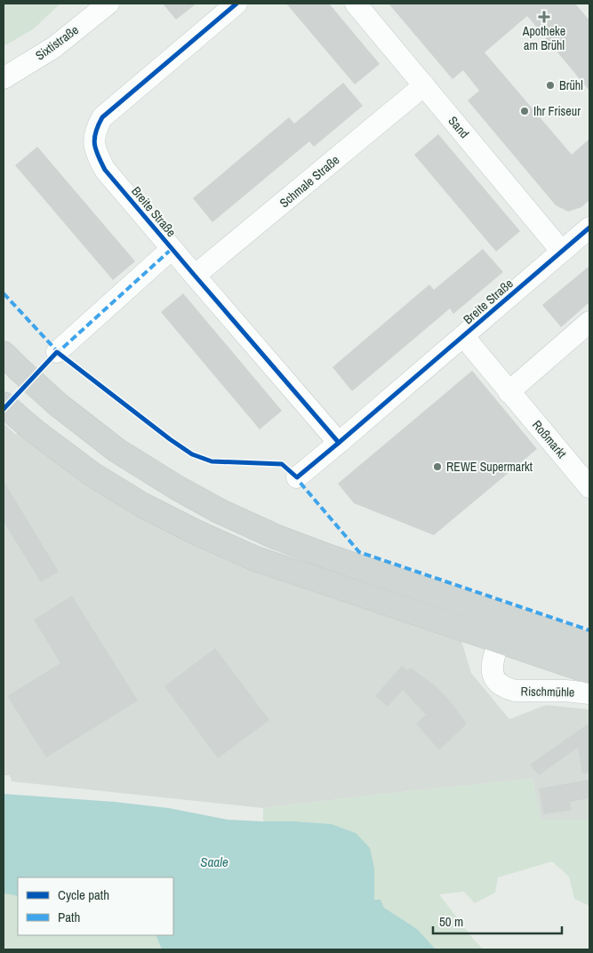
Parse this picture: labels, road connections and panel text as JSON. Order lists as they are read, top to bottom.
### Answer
{
  "streets": {
    "street": [
      "Sixtistraße",
      "Sand",
      "Schmale Straße",
      "Breite Straße",
      "Roßmarkt",
      "Rischmühle"
    ]
  },
  "crossings": [
    ["Sand", "Schmale Straße"],
    ["Sand", "Breite Straße"],
    ["Schmale Straße", "Breite Straße"],
    ["Breite Straße", "Roßmarkt"]
  ],
  "water": ["Saale"],
  "places": {
    "health": ["Apotheke am Brühl"],
    "other": ["Brühl", "Ihr Friseur", "REWE Supermarkt"]
  },
  "legend": ["Cycle path", "Path"],
  "scale_bar": "50 m"
}
